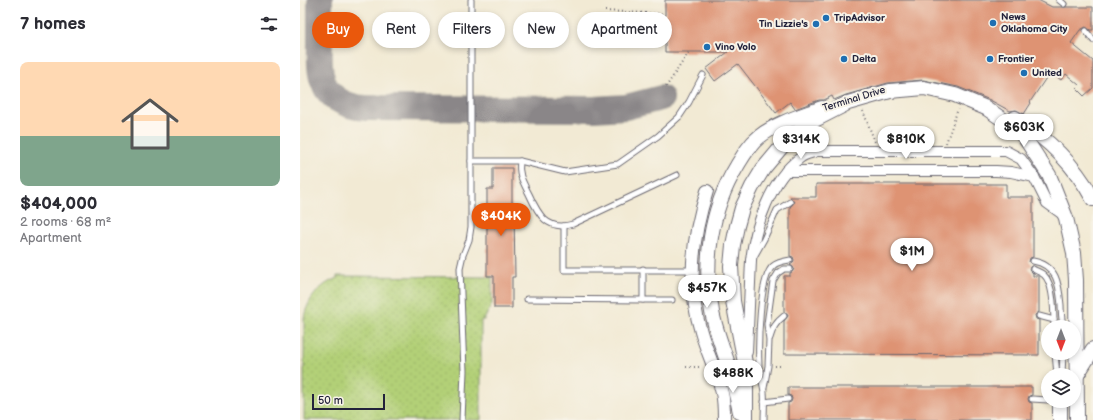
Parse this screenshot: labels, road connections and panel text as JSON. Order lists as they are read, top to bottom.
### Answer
{
  "streets": {
    "main road": ["Terminal Drive"]
  },
  "places": [
    "TripAdvisor",
    "News Oklahoma City",
    "Tin Lizzie's",
    "Vino Volo",
    "Delta",
    "Frontier",
    "United"
  ],
  "scale_bar": "50 m",
  "north": "bottom",
  "page": {
    "heading": "7 homes",
    "chip": [
      "Buy",
      "Rent",
      "Filters",
      "New",
      "Apartment"
    ],
    "list": [
      {
        "name": "$404,000",
        "note": "2 rooms · 68 m² · Apartment"
      }
    ],
    "price": [
      "$603K",
      "$314K",
      "$810K",
      "$404K",
      "$1M",
      "$457K",
      "$488K"
    ],
    "scale": "50 m"
  }
}
